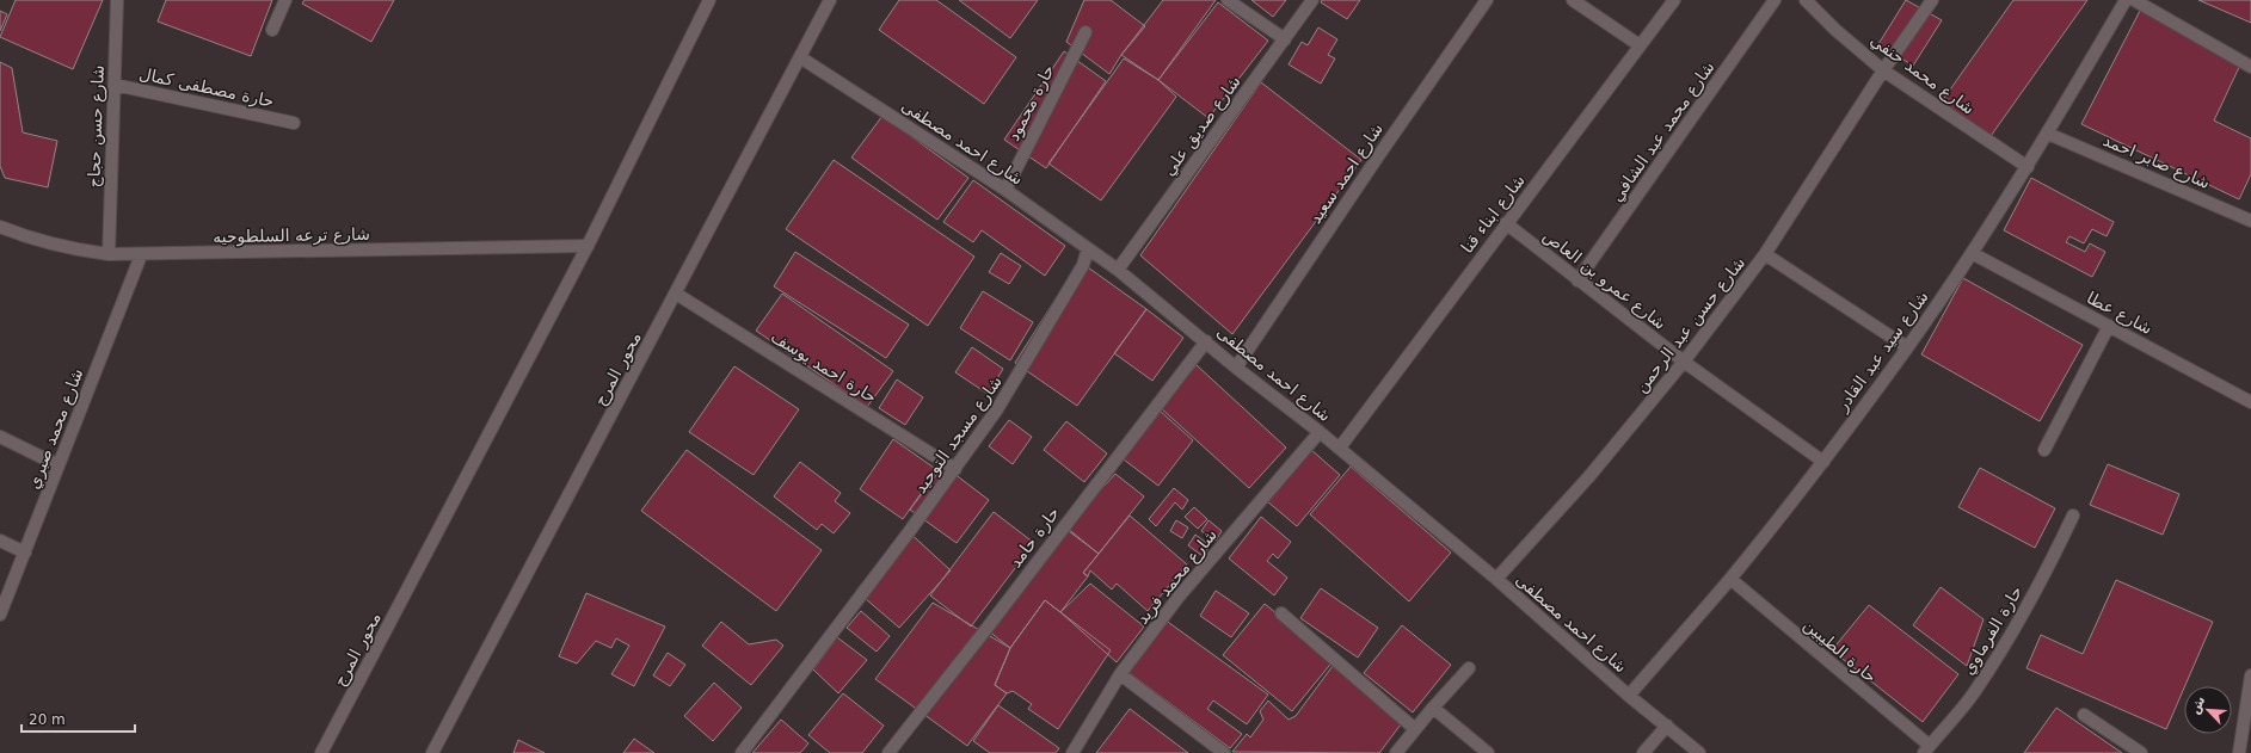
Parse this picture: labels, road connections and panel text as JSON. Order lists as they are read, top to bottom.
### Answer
{
  "streets": {
    "street": [
      "شارع محمد حنفي",
      "حارة مصطفى كمال",
      "حارة محمود",
      "شارع صديق علي",
      "شارع حسن حجاج",
      "شارع محمد عبد الشافي",
      "شارع احمد مصطفى",
      "شارع صابر احمد",
      "شارع احمد سعيد",
      "شارع ابناء قنا",
      "شارع ترعه السلطوحيه",
      "شارع عمرو بن العاص",
      "شارع عطا",
      "شارع حسن عبد الرحمن",
      "شارع سيد عبد القادر",
      "حارة احمد يوسف",
      "محور المرج",
      "شارع محمد صبري",
      "شارع مسجد التوحيد",
      "حارة حامد",
      "شارع محمد فريد",
      "حارة الفرماوي",
      "حارة الطيبين"
    ]
  },
  "crossings": [
    ["شارع محمد حنفي", "شارع حسن عبد الرحمن"],
    ["شارع محمد حنفي", "شارع سيد عبد القادر"],
    ["حارة مصطفى كمال", "شارع حسن حجاج"],
    ["حارة محمود", "شارع احمد مصطفى"],
    ["شارع صديق علي", "شارع احمد مصطفى"],
    ["شارع حسن حجاج", "شارع ترعه السلطوحيه"],
    ["شارع محمد عبد الشافي", "شارع عمرو بن العاص"],
    ["شارع احمد مصطفى", "شارع احمد سعيد"],
    ["شارع احمد مصطفى", "شارع ابناء قنا"],
    ["شارع احمد مصطفى", "شارع حسن عبد الرحمن"],
    ["شارع احمد مصطفى", "شارع سيد عبد القادر"],
    ["شارع احمد مصطفى", "محور المرج"],
    ["شارع احمد مصطفى", "شارع مسجد التوحيد"],
    ["شارع احمد مصطفى", "حارة حامد"],
    ["شارع احمد مصطفى", "شارع محمد فريد"],
    ["شارع صابر احمد", "شارع سيد عبد القادر"],
    ["شارع ابناء قنا", "شارع عمرو بن العاص"],
    ["شارع ترعه السلطوحيه", "محور المرج"],
    ["شارع ترعه السلطوحيه", "شارع محمد صبري"],
    ["شارع عمرو بن العاص", "شارع حسن عبد الرحمن"],
    ["شارع عمرو بن العاص", "شارع سيد عبد القادر"],
    ["شارع عطا", "شارع سيد عبد القادر"],
    ["شارع سيد عبد القادر", "حارة الطيبين"],
    ["حارة احمد يوسف", "محور المرج"],
    ["حارة احمد يوسف", "شارع مسجد التوحيد"],
    ["حارة الفرماوي", "حارة الطيبين"]
  ],
  "scale_bar": "20 m",
  "north": "top left"
}
